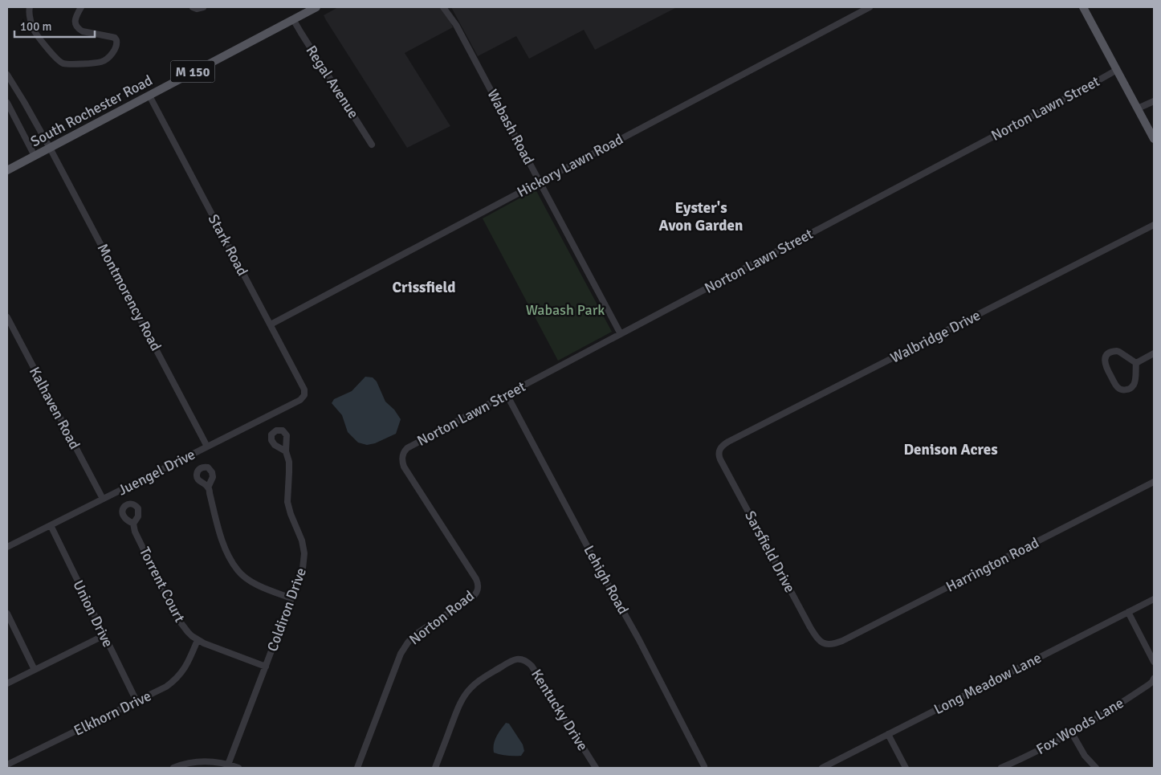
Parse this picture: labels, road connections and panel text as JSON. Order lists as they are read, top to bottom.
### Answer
{
  "streets": {
    "main road": ["M 150", "South Rochester Road"],
    "street": [
      "Regal Avenue",
      "Norton Lawn Street",
      "Wabash Road",
      "Hickory Lawn Road",
      "Stark Road",
      "Montmorency Road",
      "Walbridge Drive",
      "Kalhaven Road",
      "Juengel Drive",
      "Sarsfield Drive",
      "Harrington Road",
      "Lehigh Road",
      "Torrent Court",
      "Coldiron Drive",
      "Union Drive",
      "Norton Road",
      "Long Meadow Lane",
      "Kentucky Drive",
      "Elkhorn Drive",
      "Fox Woods Lane"
    ]
  },
  "crossings": [
    ["Regal Avenue", "South Rochester Road"],
    ["Norton Lawn Street", "Wabash Road"],
    ["Norton Lawn Street", "Lehigh Road"],
    ["Norton Lawn Street", "Norton Road"],
    ["South Rochester Road", "Stark Road"],
    ["South Rochester Road", "Montmorency Road"],
    ["Wabash Road", "Hickory Lawn Road"],
    ["Hickory Lawn Road", "Stark Road"],
    ["Stark Road", "Juengel Drive"],
    ["Montmorency Road", "Juengel Drive"],
    ["Walbridge Drive", "Sarsfield Drive"],
    ["Kalhaven Road", "Juengel Drive"],
    ["Juengel Drive", "Union Drive"],
    ["Sarsfield Drive", "Harrington Road"],
    ["Torrent Court", "Coldiron Drive"],
    ["Torrent Court", "Elkhorn Drive"],
    ["Union Drive", "Elkhorn Drive"]
  ],
  "districts": ["Eyster's Avon Garden", "Crissfield", "Denison Acres"],
  "parks": ["Wabash Park"],
  "scale_bar": "100 m"
}
